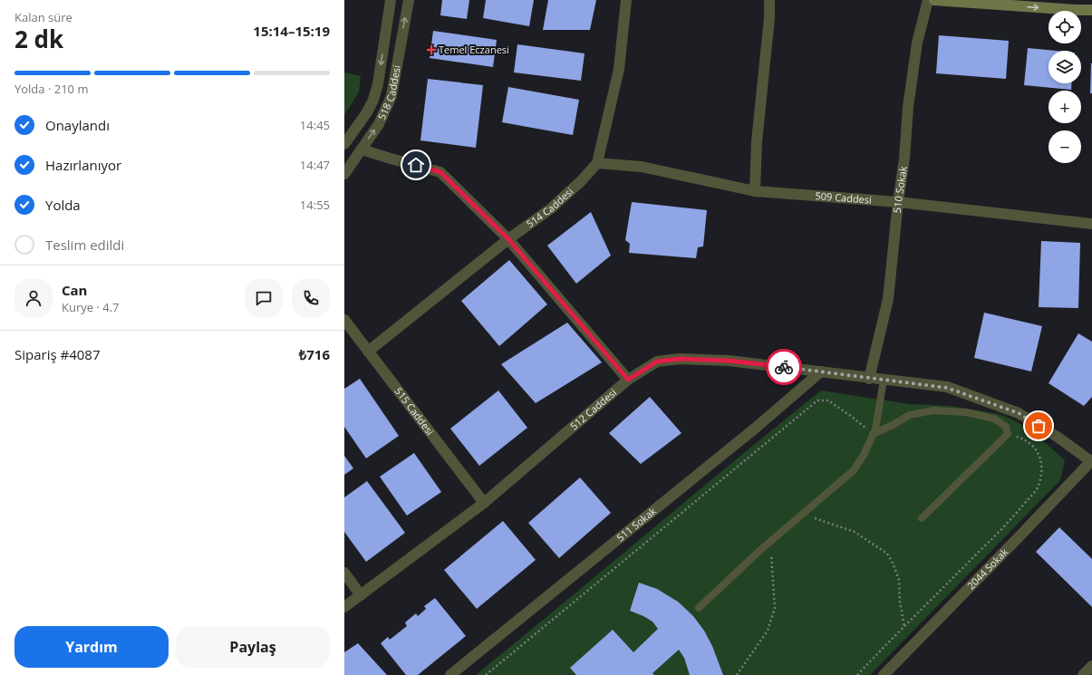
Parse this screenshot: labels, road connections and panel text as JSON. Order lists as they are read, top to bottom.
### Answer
{
  "streets": {
    "street": [
      "518 Caddesi",
      "510 Sokak",
      "509 Caddesi",
      "514 Caddesi",
      "512 Caddesi",
      "515 Caddesi",
      "511 Sokak",
      "2044 Sokak"
    ]
  },
  "crossings": [
    ["510 Sokak", "509 Caddesi"],
    ["510 Sokak", "512 Caddesi"],
    ["509 Caddesi", "514 Caddesi"],
    ["514 Caddesi", "515 Caddesi"],
    ["512 Caddesi", "515 Caddesi"],
    ["512 Caddesi", "511 Sokak"],
    ["512 Caddesi", "2044 Sokak"]
  ],
  "places": {
    "health": ["Temel Eczanesi"]
  },
  "page": {
    "heading": ["2 dk", "Kalan süre", "15:14–15:19"],
    "panel": [
      "Can",
      "Kurye · 4.7",
      "Sipariş #4087",
      "₺716"
    ],
    "map_buttons": ["+", "−"],
    "bar": "Yolda · 210 m",
    "list": [
      ["Onaylandı", "14:45"],
      ["Hazırlanıyor", "14:47"],
      ["Yolda", "14:55"],
      "Teslim edildi"
    ],
    "buttons": ["Yardım", "Paylaş"]
  }
}
